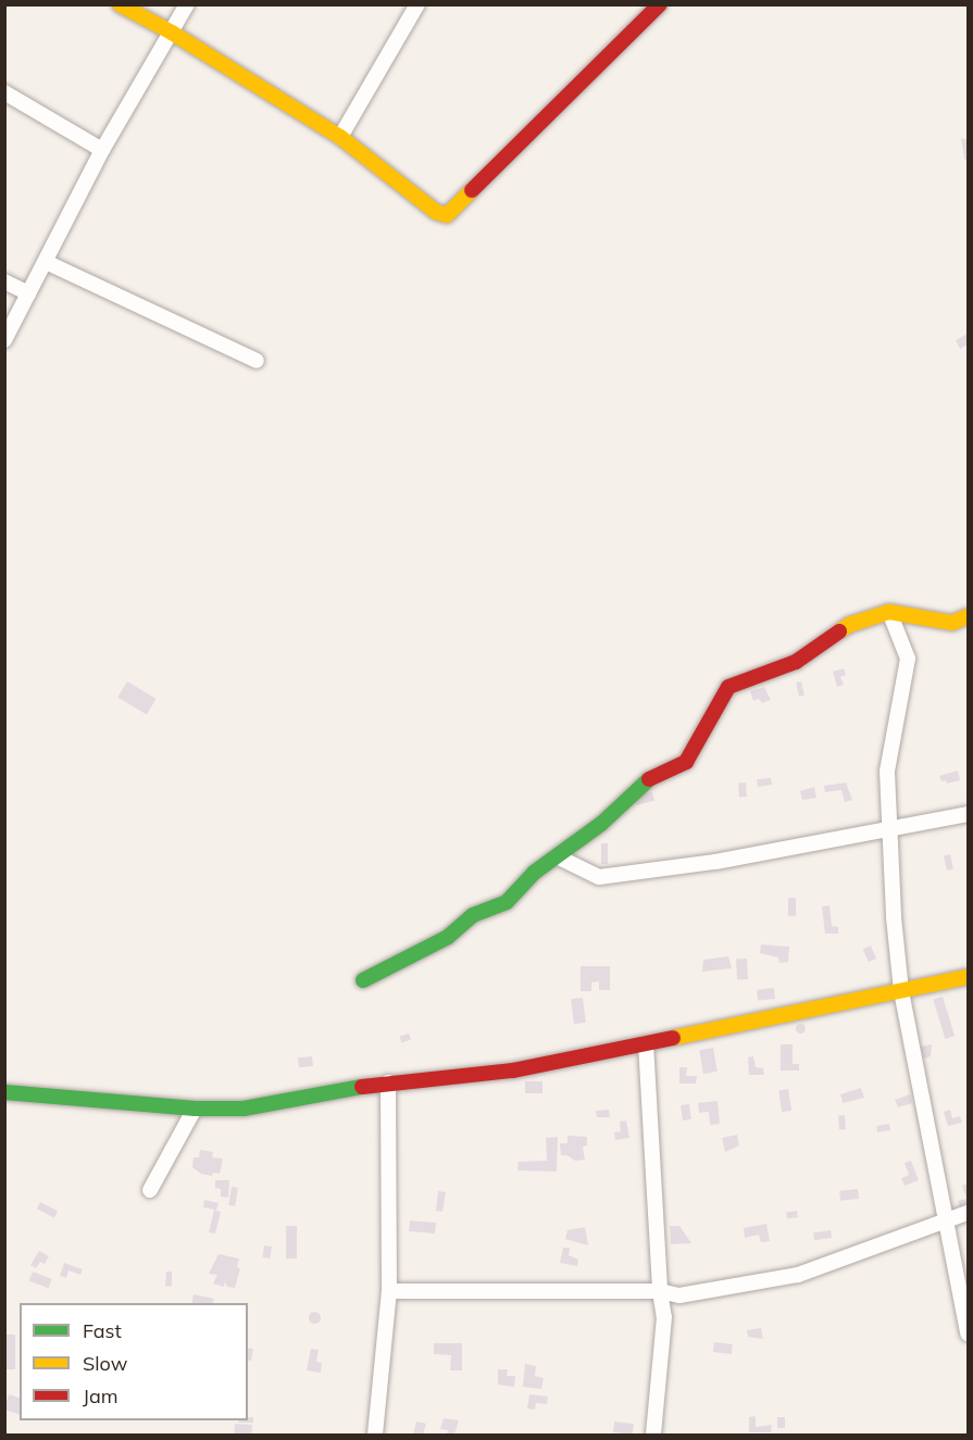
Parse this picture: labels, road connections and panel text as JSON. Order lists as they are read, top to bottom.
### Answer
{
  "legend": ["Fast", "Slow", "Jam"]
}
